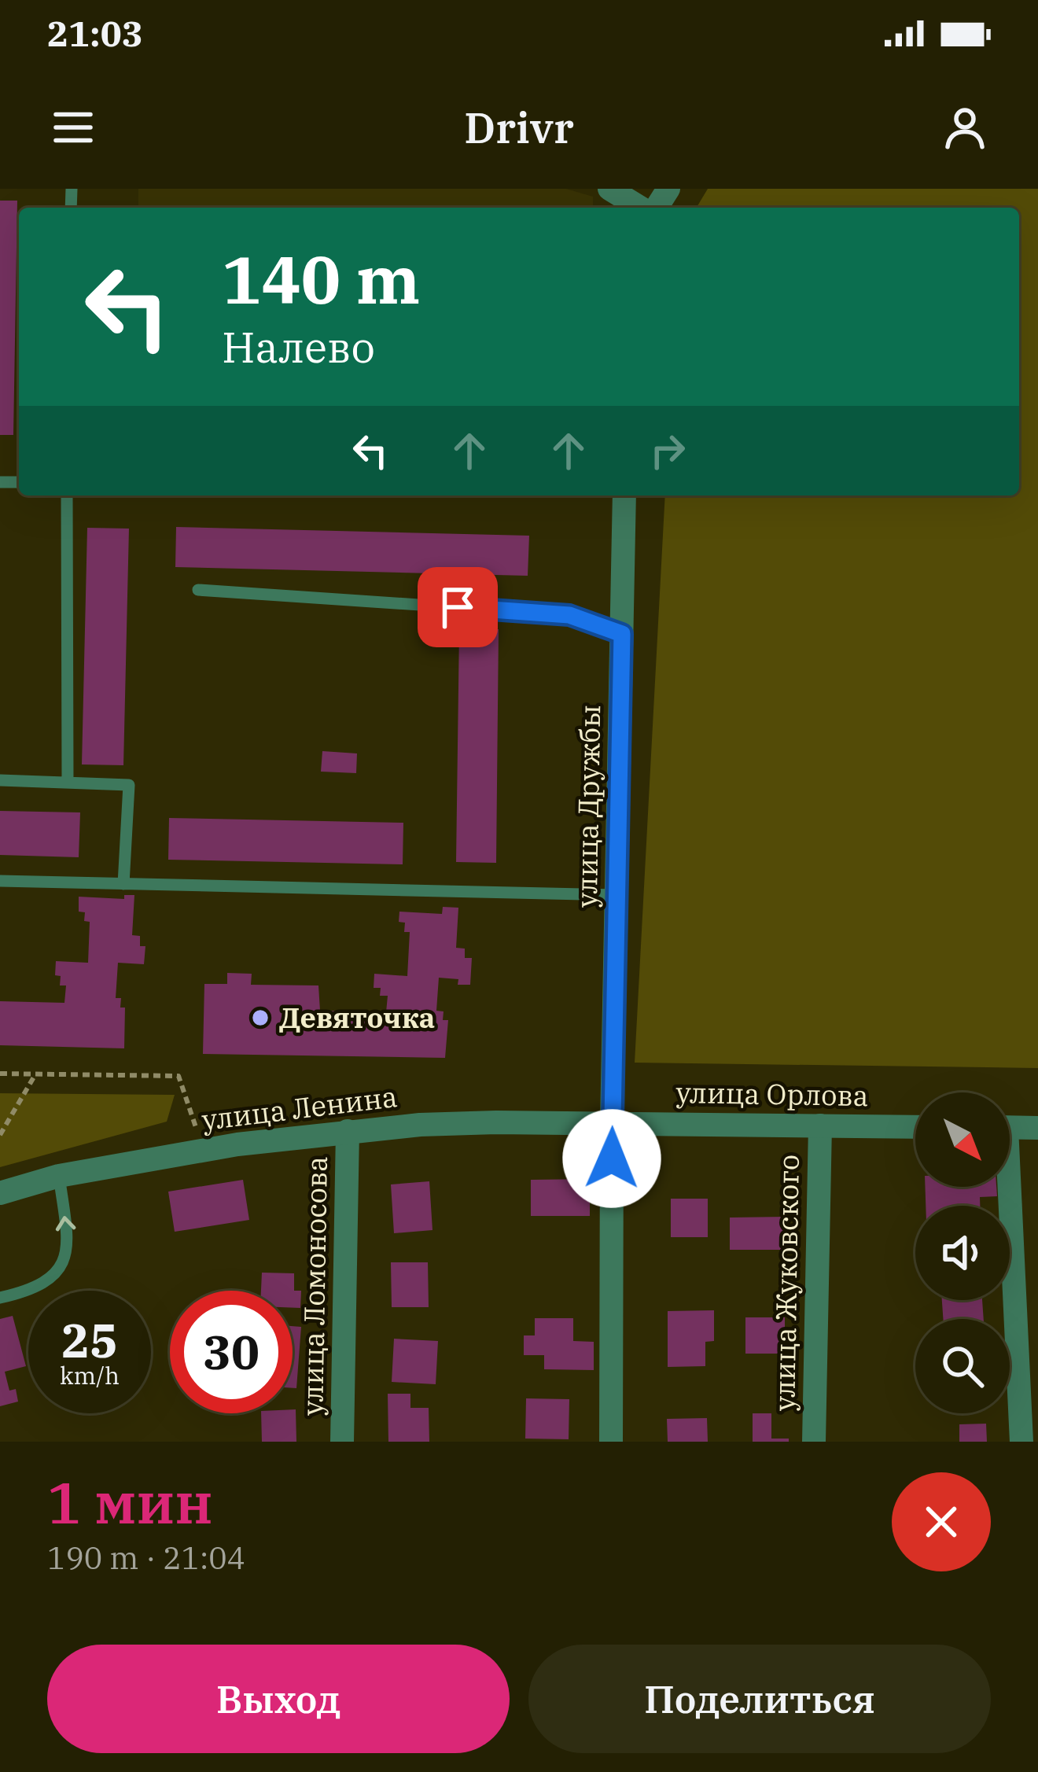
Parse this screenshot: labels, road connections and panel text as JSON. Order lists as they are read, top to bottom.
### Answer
{
  "streets": {
    "street": [
      "улица Дружбы",
      "улица Орлова",
      "улица Ленина",
      "улица Жуковского",
      "улица Ломоносова"
    ]
  },
  "crossings": [
    ["улица Дружбы", "улица Орлова"],
    ["улица Дружбы", "улица Ленина"],
    ["улица Орлова", "улица Ленина"],
    ["улица Орлова", "улица Жуковского"],
    ["улица Ленина", "улица Ломоносова"]
  ],
  "places": ["Девяточка"],
  "north": "bottom right",
  "page": {
    "status": "21:03",
    "header": "Drivr",
    "turn": ["140 m", "Налево"],
    "speed": "25 km/h",
    "limit": "30",
    "heading": ["1 мин", "190 m · 21:04"],
    "buttons": ["Выход", "Поделиться"]
  }
}
